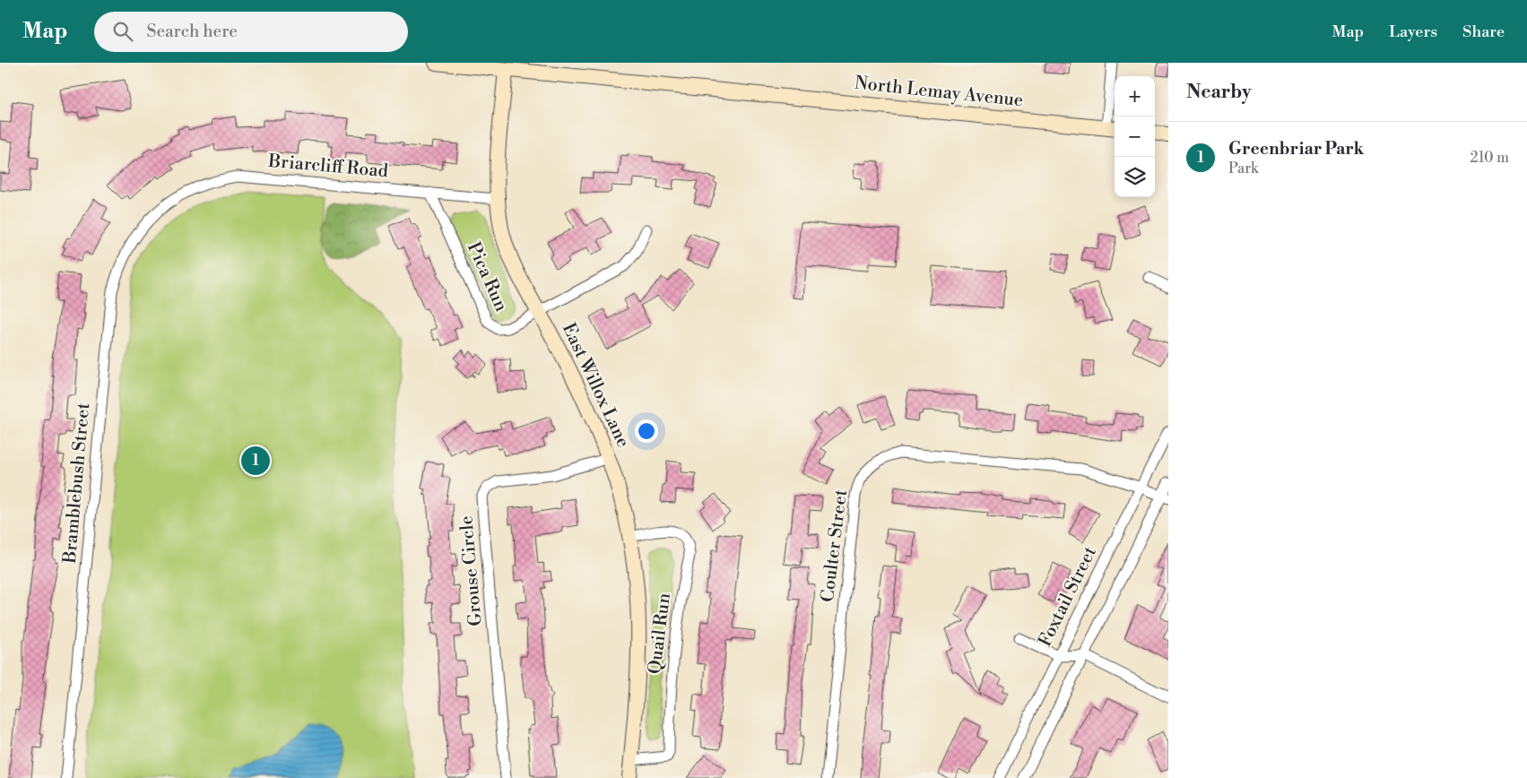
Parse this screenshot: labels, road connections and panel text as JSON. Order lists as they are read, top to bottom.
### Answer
{
  "streets": {
    "main road": ["North Lemay Avenue", "East Willox Lane"],
    "street": [
      "Briarcliff Road",
      "Pica Run",
      "Bramblebush Street",
      "Coulter Street",
      "Grouse Circle",
      "Foxtail Street",
      "Quail Run"
    ]
  },
  "crossings": [
    ["North Lemay Avenue", "East Willox Lane"],
    ["Briarcliff Road", "Pica Run"],
    ["Briarcliff Road", "East Willox Lane"],
    ["Briarcliff Road", "Bramblebush Street"],
    ["Pica Run", "East Willox Lane"],
    ["East Willox Lane", "Grouse Circle"],
    ["East Willox Lane", "Quail Run"],
    ["Coulter Street", "Foxtail Street"]
  ],
  "page": {
    "header": "Map",
    "search": "Search here",
    "nav": ["Map", "Layers", "Share"],
    "heading": "Nearby",
    "map_buttons": ["+", "−"],
    "list": [
      {
        "mark": "1",
        "name": "Greenbriar Park",
        "note": "Park",
        "value": "210 m"
      }
    ],
    "pins": "1"
  }
}
